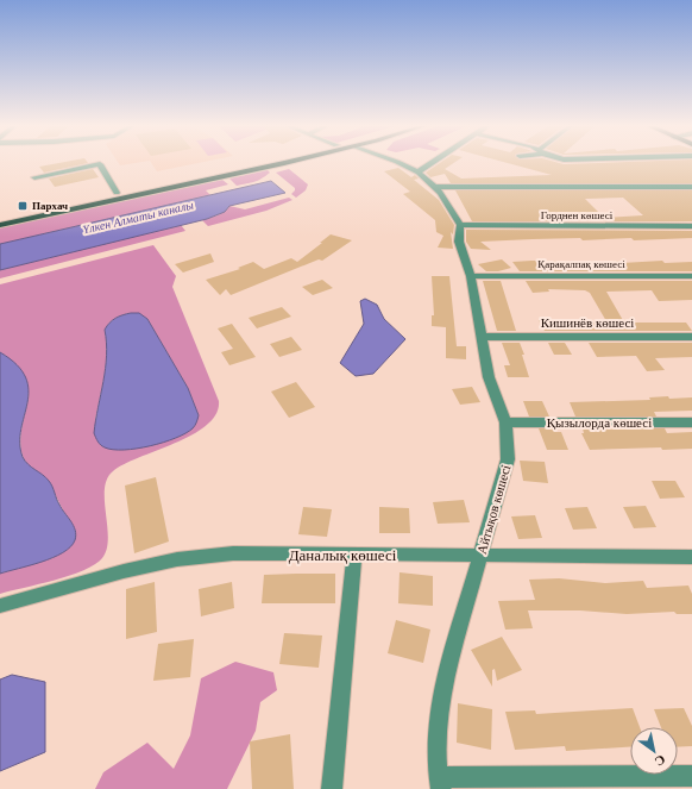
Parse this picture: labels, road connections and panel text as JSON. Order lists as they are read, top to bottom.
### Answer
{
  "streets": {
    "street": [
      "Горднен көшесі",
      "Қарақалпақ көшесі",
      "Кишинёв көшесі",
      "Қызылорда көшесі",
      "Айтықов көшесі",
      "Даналық көшесі"
    ]
  },
  "crossings": [
    ["Горднен көшесі", "Айтықов көшесі"],
    ["Қарақалпақ көшесі", "Айтықов көшесі"],
    ["Кишинёв көшесі", "Айтықов көшесі"],
    ["Қызылорда көшесі", "Айтықов көшесі"],
    ["Айтықов көшесі", "Даналық көшесі"]
  ],
  "water": ["Үлкен Алматы каналы"],
  "places": {
    "transit": ["Пархач"]
  },
  "north": "bottom right"
}
